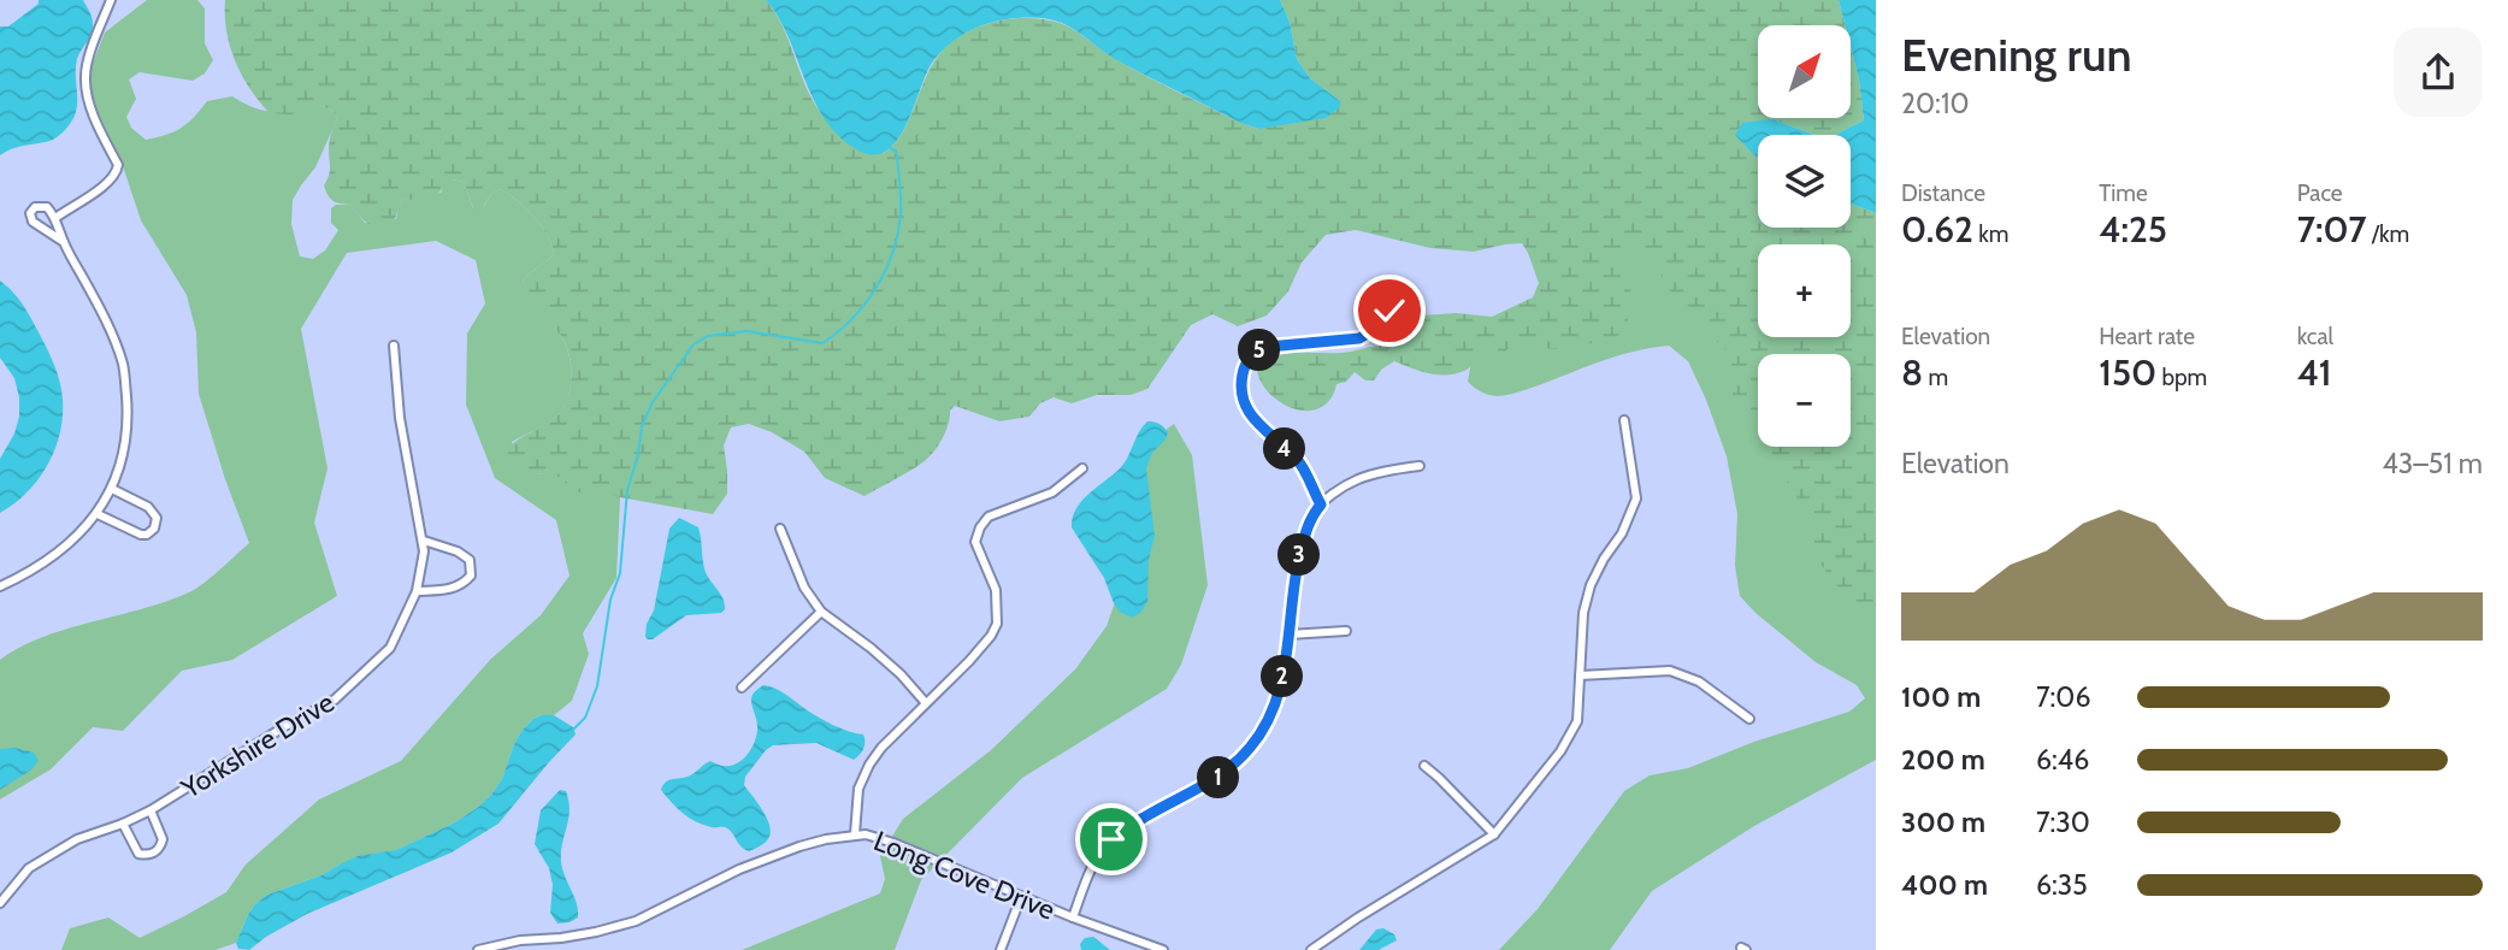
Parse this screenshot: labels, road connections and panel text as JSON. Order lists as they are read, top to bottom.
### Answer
{
  "streets": {
    "street": ["Yorkshire Drive", "Long Cove Drive"]
  },
  "north": "top right",
  "page": {
    "heading": ["Evening run", "20:10"],
    "map_buttons": ["+", "−"],
    "stats": [
      ["Distance", "0.62 km"],
      ["Time", "4:25"],
      ["Pace", "7:07 /km"],
      ["Elevation", "8 m"],
      ["Heart rate", "150 bpm"],
      ["kcal", "41"]
    ],
    "pins": [
      "5",
      "4",
      "3",
      "2",
      "1"
    ],
    "chart": ["Elevation", "43–51 m"],
    "list": [
      {
        "name": "100 m",
        "note": "7:06"
      },
      {
        "name": "200 m",
        "note": "6:46"
      },
      {
        "name": "300 m",
        "note": "7:30"
      },
      {
        "name": "400 m",
        "note": "6:35"
      }
    ]
  }
}
